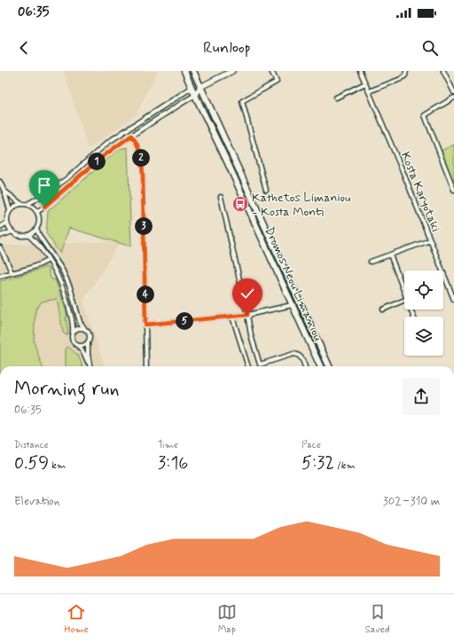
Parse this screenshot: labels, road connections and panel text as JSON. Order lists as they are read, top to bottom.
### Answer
{
  "streets": {
    "main road": ["Dromos Neou Limaniou"],
    "street": ["Kosta Karyotaki"]
  },
  "places": {
    "bus stop": ["Kathetos Limaniou - Kosta Monti"]
  },
  "page": {
    "status": "06:35",
    "header": "Runloop",
    "pins": [
      "2",
      "1",
      "3",
      "4",
      "5"
    ],
    "heading": ["Morning run", "06:35"],
    "stats": [
      ["Distance", "0.59 km"],
      ["Time", "3:16"],
      ["Pace", "5:32 /km"]
    ],
    "chart": ["Elevation", "302–310 m"],
    "tabs": ["Home", "Map", "Saved"]
  }
}
